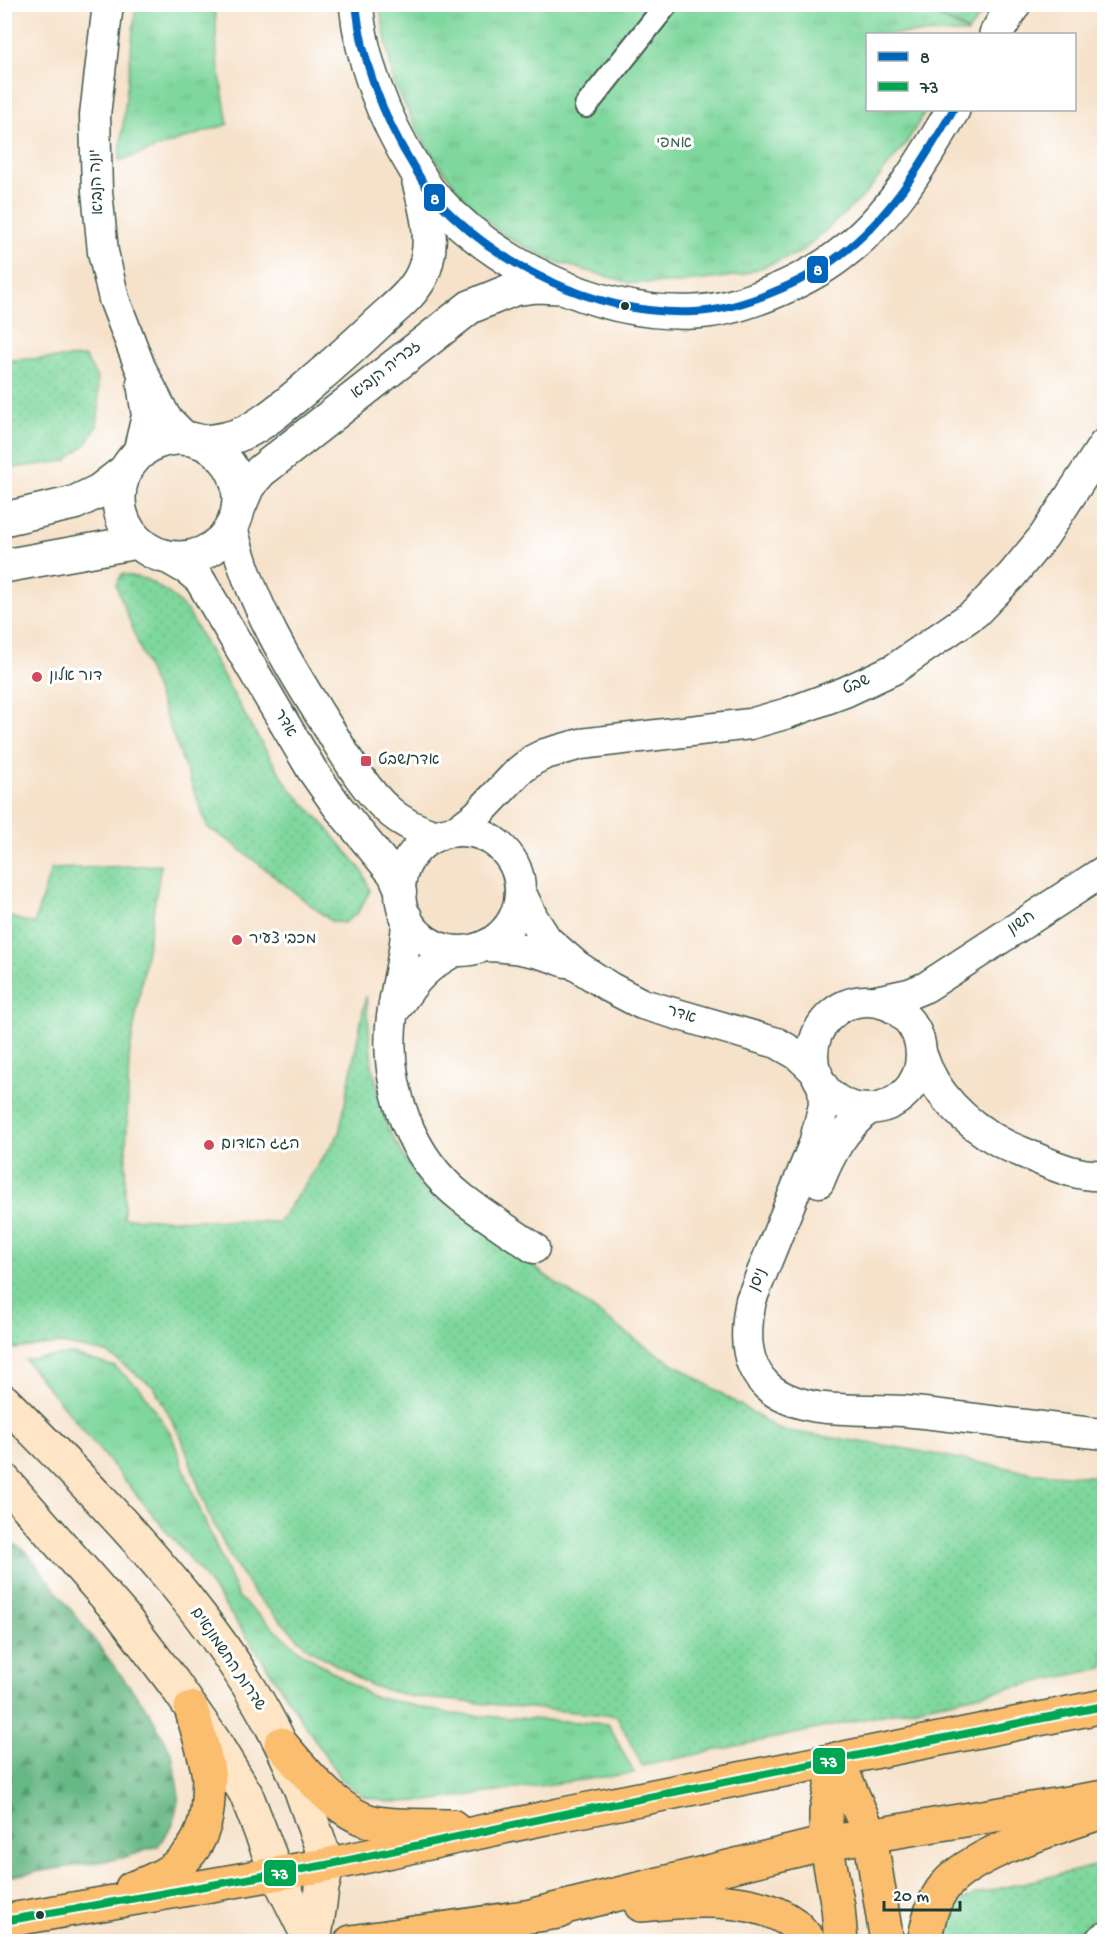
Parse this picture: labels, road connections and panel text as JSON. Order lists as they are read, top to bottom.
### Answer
{
  "streets": {
    "main road": ["שדרות החשמונאים"],
    "street": [
      "יונה הנביא",
      "זכריה הנביא",
      "שבט",
      "אדר",
      "חשון",
      "ניסן"
    ]
  },
  "crossings": [
    ["יונה הנביא", "זכריה הנביא"],
    ["יונה הנביא", "אדר"],
    ["זכריה הנביא", "אדר"],
    ["שבט", "אדר"],
    ["אדר", "חשון"],
    ["אדר", "ניסן"],
    ["חשון", "ניסן"]
  ],
  "parks": ["אמפי"],
  "places": {
    "other": ["דור אלון", "מכבי צעיר", "הגג האדום"],
    "transit": ["אדר/שבט"]
  },
  "lines": ["transit line 8", "transit line 73"],
  "legend": ["8", "73"],
  "scale_bar": "20 m"
}
